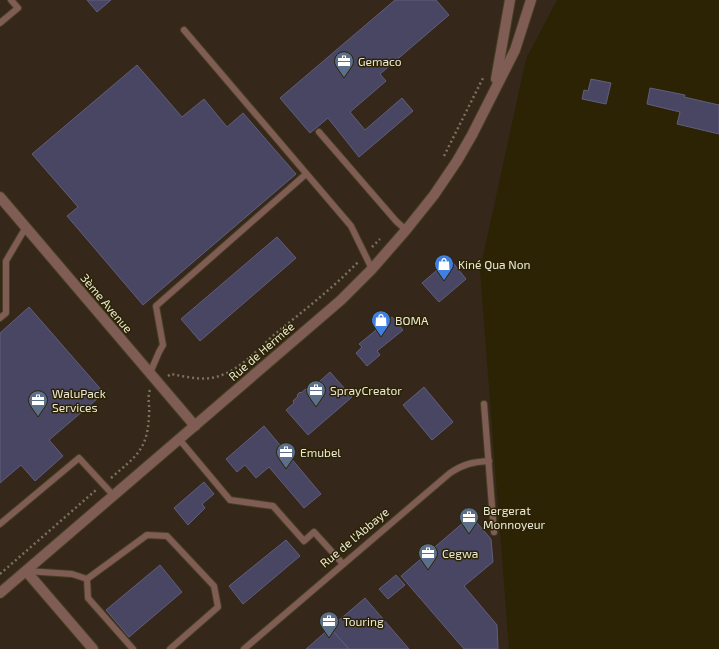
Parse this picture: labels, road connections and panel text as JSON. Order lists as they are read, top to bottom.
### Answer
{
  "streets": {
    "street": ["3ème Avenue", "Rue de Hermée"],
    "lane": ["Rue de l'Abbaye"]
  },
  "crossings": [
    ["3ème Avenue", "Rue de Hermée"]
  ],
  "places": {
    "office": [
      "Gemaco",
      "SprayCreator",
      "WaluPack Services",
      "Emubel",
      "Bergerat Monnoyeur",
      "Cegwa",
      "Touring"
    ],
    "shop": ["Kiné Qua Non", "BOMA"]
  }
}
